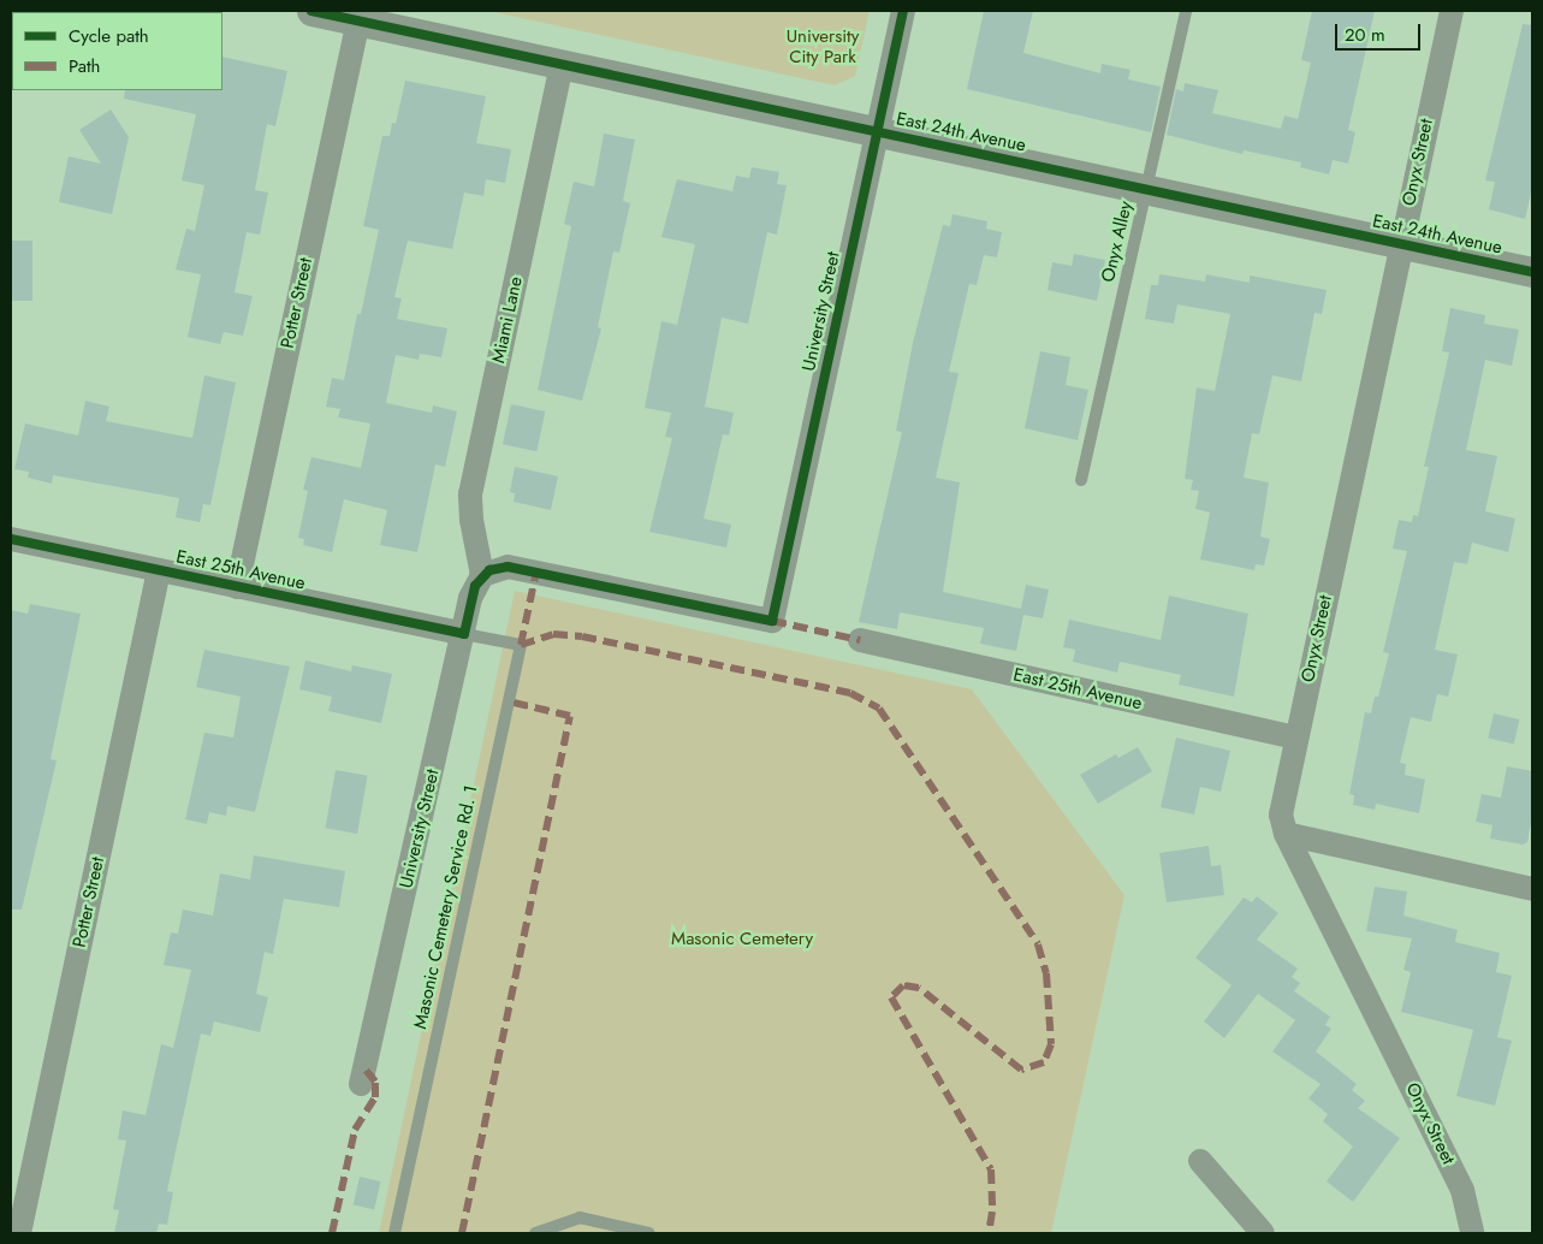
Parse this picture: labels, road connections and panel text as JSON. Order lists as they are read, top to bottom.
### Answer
{
  "streets": {
    "street": [
      "East 24th Avenue",
      "Onyx Street",
      "Potter Street",
      "University Street",
      "Miami Lane",
      "East 25th Avenue"
    ],
    "lane": ["Onyx Alley", "Masonic Cemetery Service Rd. 1"]
  },
  "crossings": [
    ["East 24th Avenue", "Onyx Street"],
    ["East 24th Avenue", "Onyx Alley"],
    ["East 24th Avenue", "Potter Street"],
    ["East 24th Avenue", "University Street"],
    ["East 24th Avenue", "Miami Lane"],
    ["Onyx Street", "East 25th Avenue"],
    ["Potter Street", "East 25th Avenue"],
    ["University Street", "Miami Lane"],
    ["University Street", "East 25th Avenue"],
    ["University Street", "Masonic Cemetery Service Rd. 1"],
    ["East 25th Avenue", "Masonic Cemetery Service Rd. 1"]
  ],
  "parks": ["University City Park", "Masonic Cemetery"],
  "legend": ["Cycle path", "Path"],
  "scale_bar": "20 m"
}
